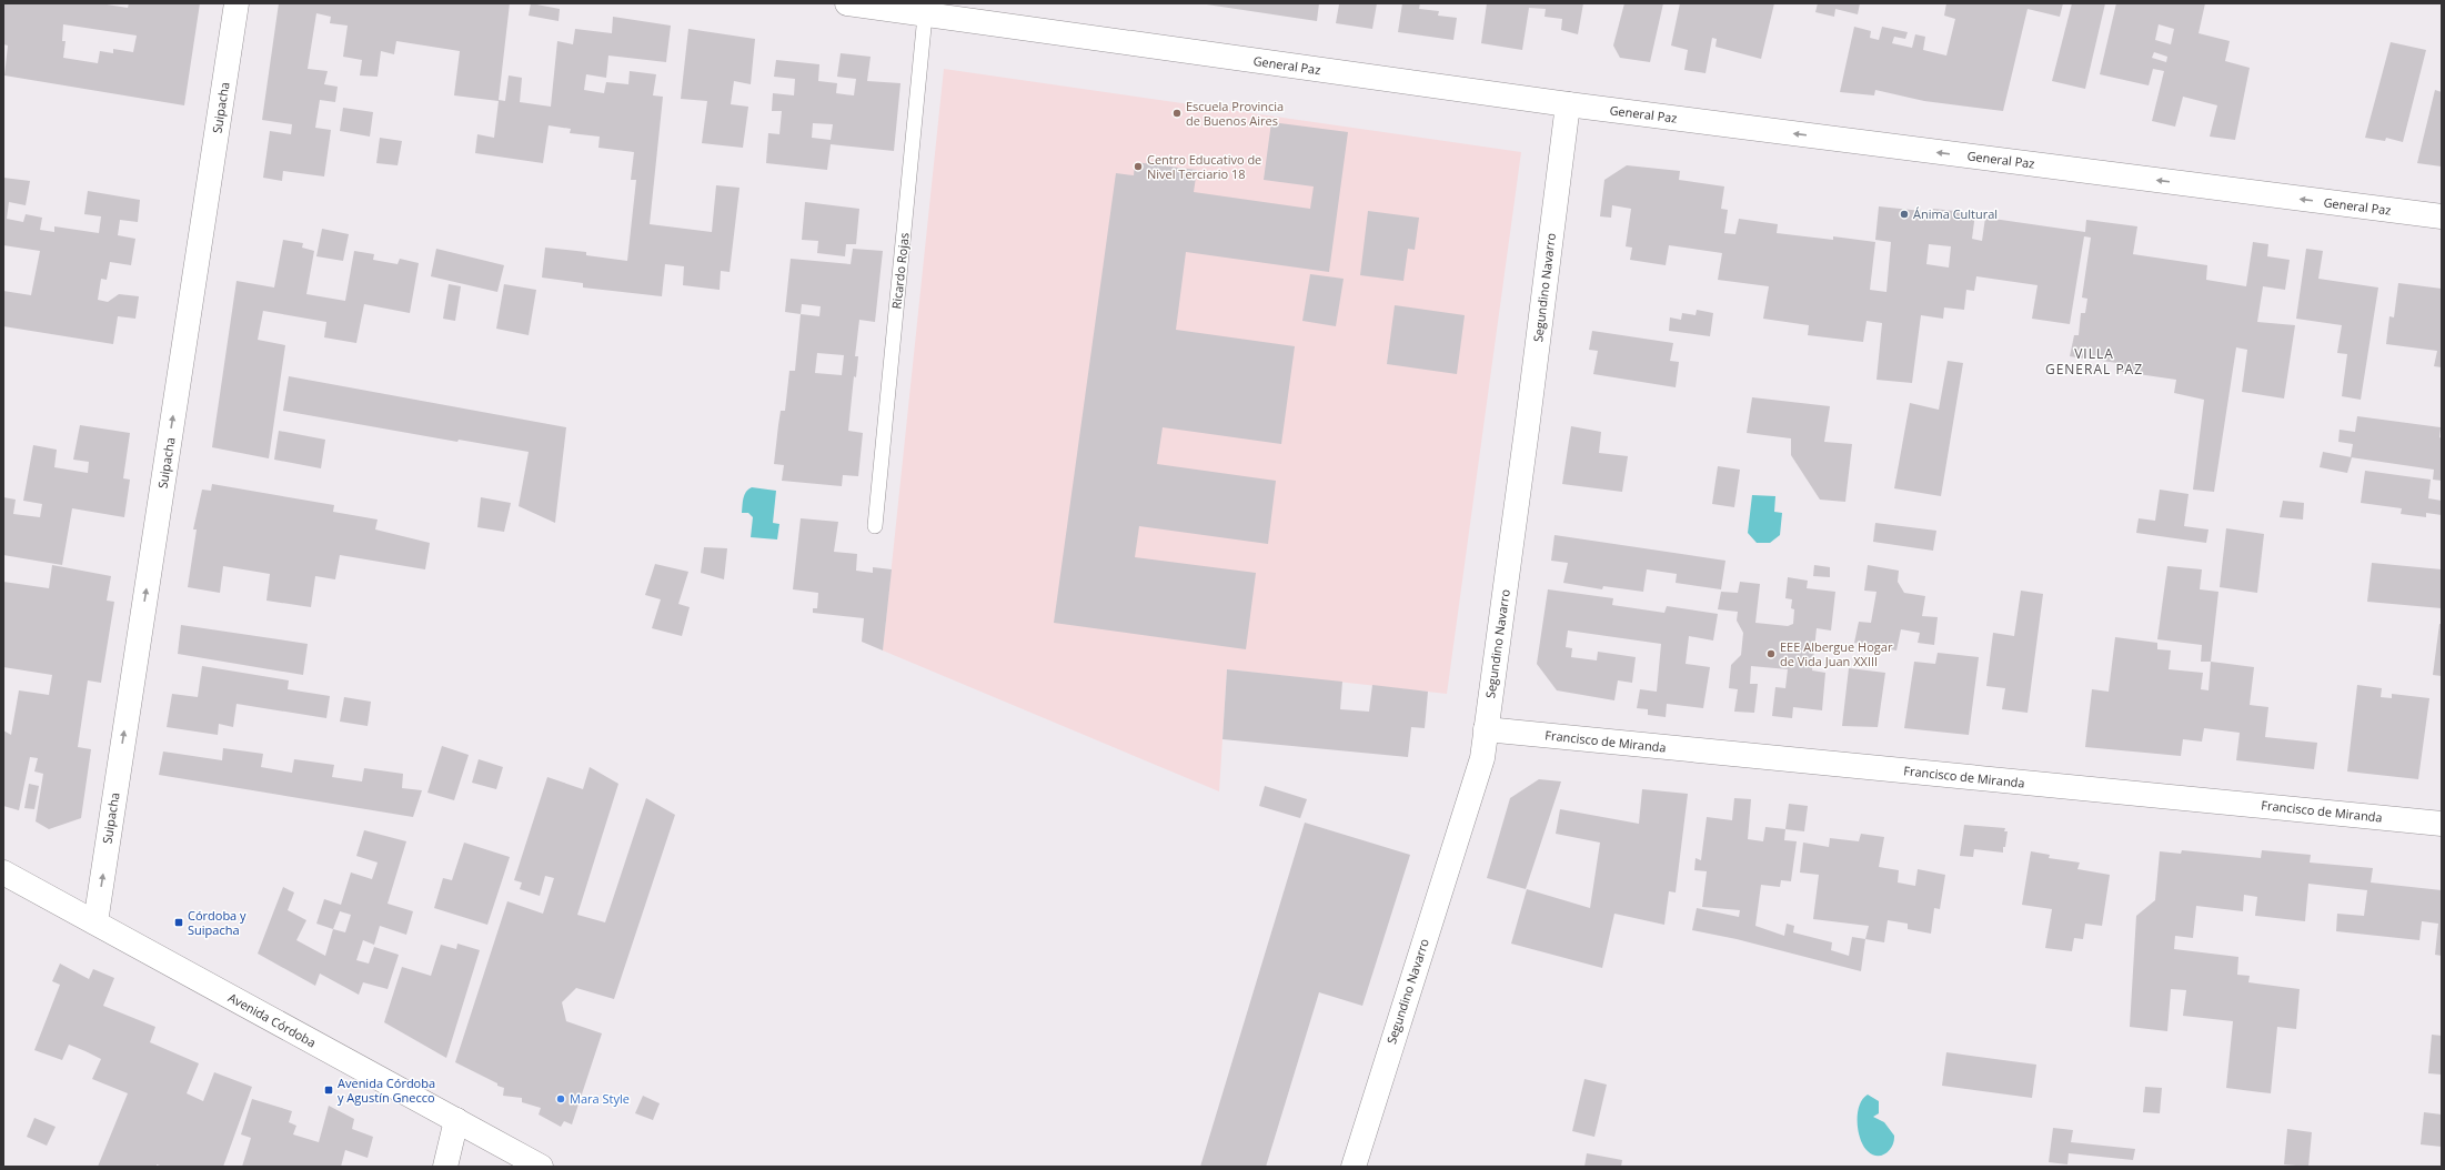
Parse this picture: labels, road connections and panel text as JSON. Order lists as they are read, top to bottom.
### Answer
{
  "streets": {
    "street": [
      "General Paz",
      "Suipacha",
      "Segundino Navarro",
      "Francisco de Miranda",
      "Avenida Córdoba"
    ],
    "lane": ["Ricardo Rojas"]
  },
  "crossings": [
    ["General Paz", "Ricardo Rojas"],
    ["General Paz", "Segundino Navarro"],
    ["Suipacha", "Avenida Córdoba"],
    ["Segundino Navarro", "Francisco de Miranda"]
  ],
  "one_way": ["General Paz", "Suipacha"],
  "districts": ["VILLA GENERAL PAZ"],
  "places": {
    "other": [
      "Escuela Provincia de Buenos Aires",
      "Centro Educativo de Nivel Terciario 18",
      "Ánima Cultural",
      "EEE Albergue Hogar de Vida Juan XXIII",
      "Mara Style"
    ],
    "transit": ["Córdoba y Suipacha", "Avenida Córdoba y Agustín Gnecco"]
  }
}
